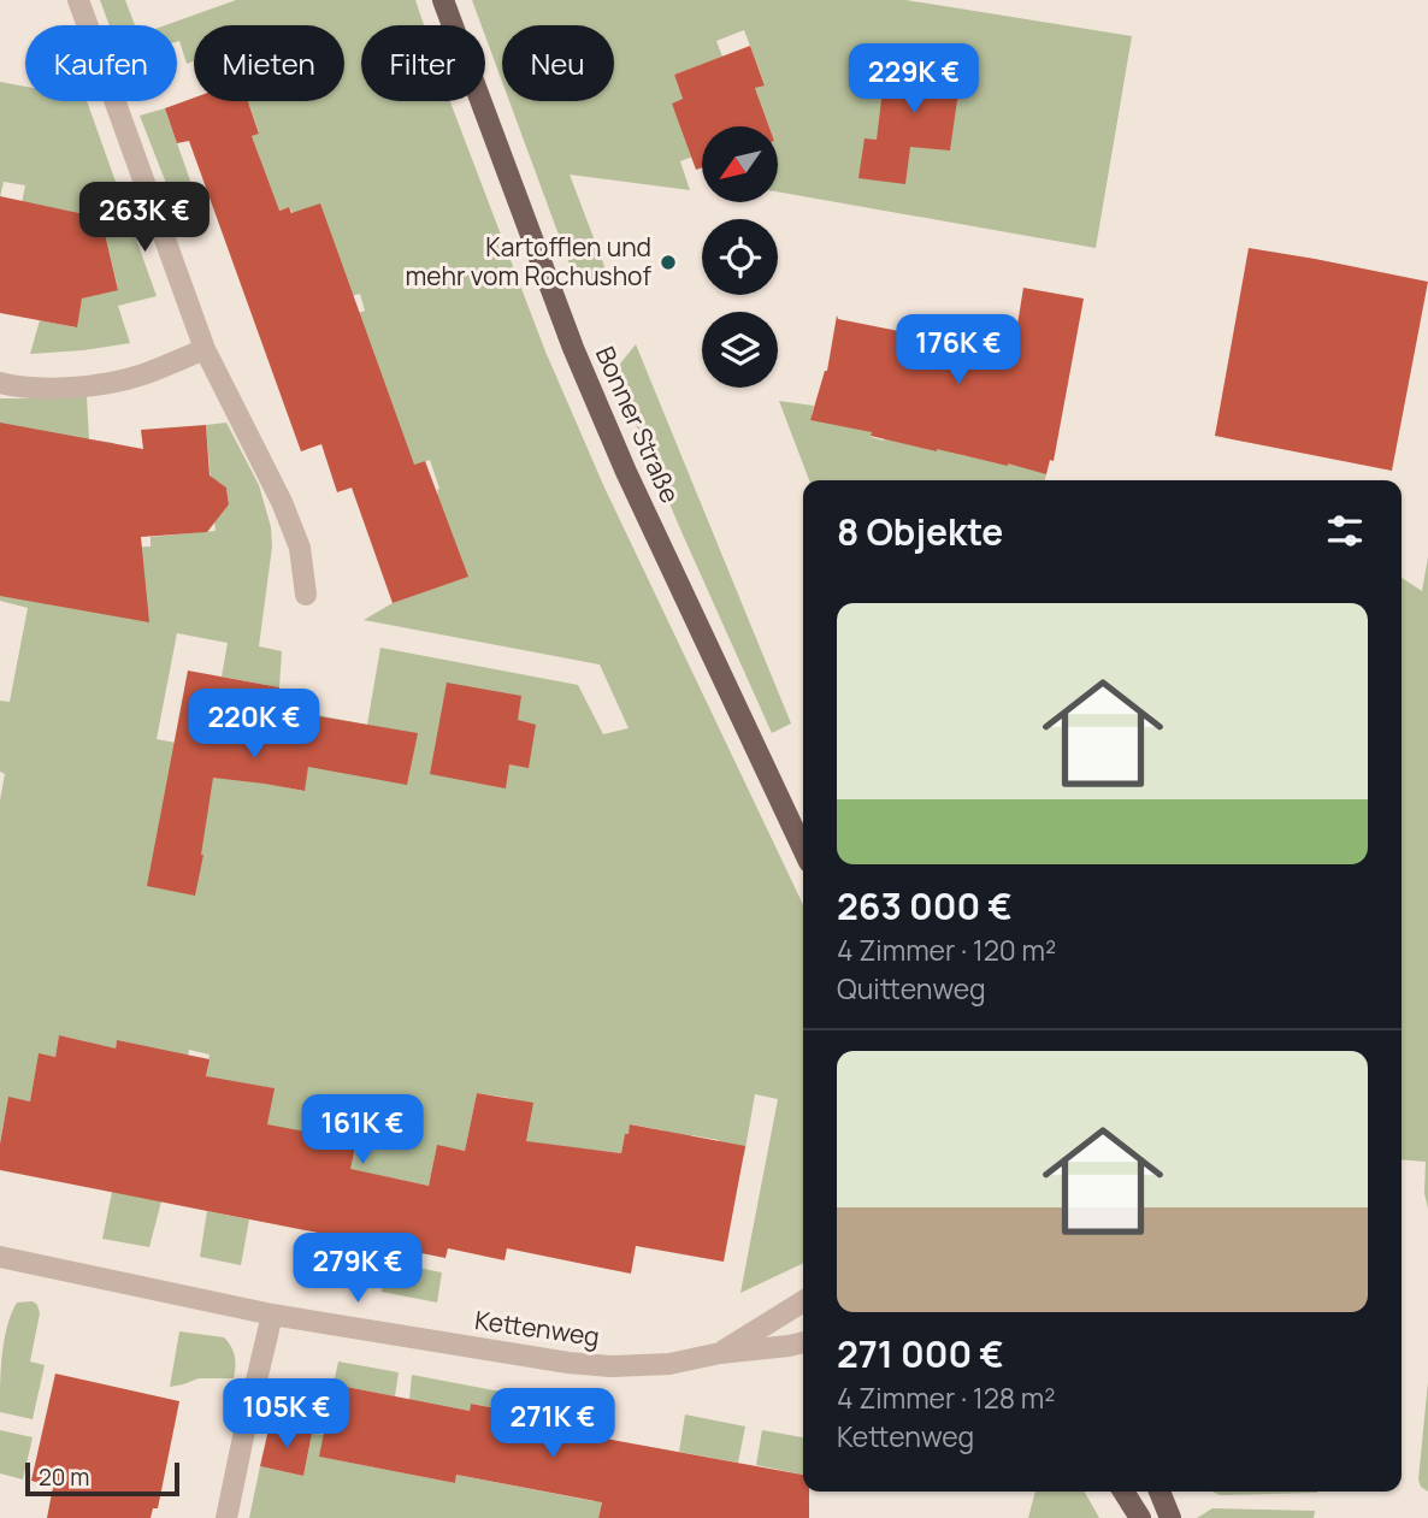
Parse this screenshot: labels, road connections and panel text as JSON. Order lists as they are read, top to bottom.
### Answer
{
  "streets": {
    "main road": ["Bonner Straße"],
    "street": ["Kettenweg"]
  },
  "places": ["Kartofflen und mehr vom Rochushof"],
  "scale_bar": "20 m",
  "north": "bottom left",
  "page": {
    "chip": [
      "Kaufen",
      "Mieten",
      "Filter",
      "Neu"
    ],
    "price": [
      "229K €",
      "263K €",
      "176K €",
      "220K €",
      "161K €",
      "279K €",
      "105K €",
      "271K €"
    ],
    "heading": "8 Objekte",
    "list": [
      {
        "name": "263 000 €",
        "note": "4 Zimmer · 120 m² · Quittenweg"
      },
      {
        "name": "271 000 €",
        "note": "4 Zimmer · 128 m² · Kettenweg"
      }
    ],
    "scale": "20 m"
  }
}
